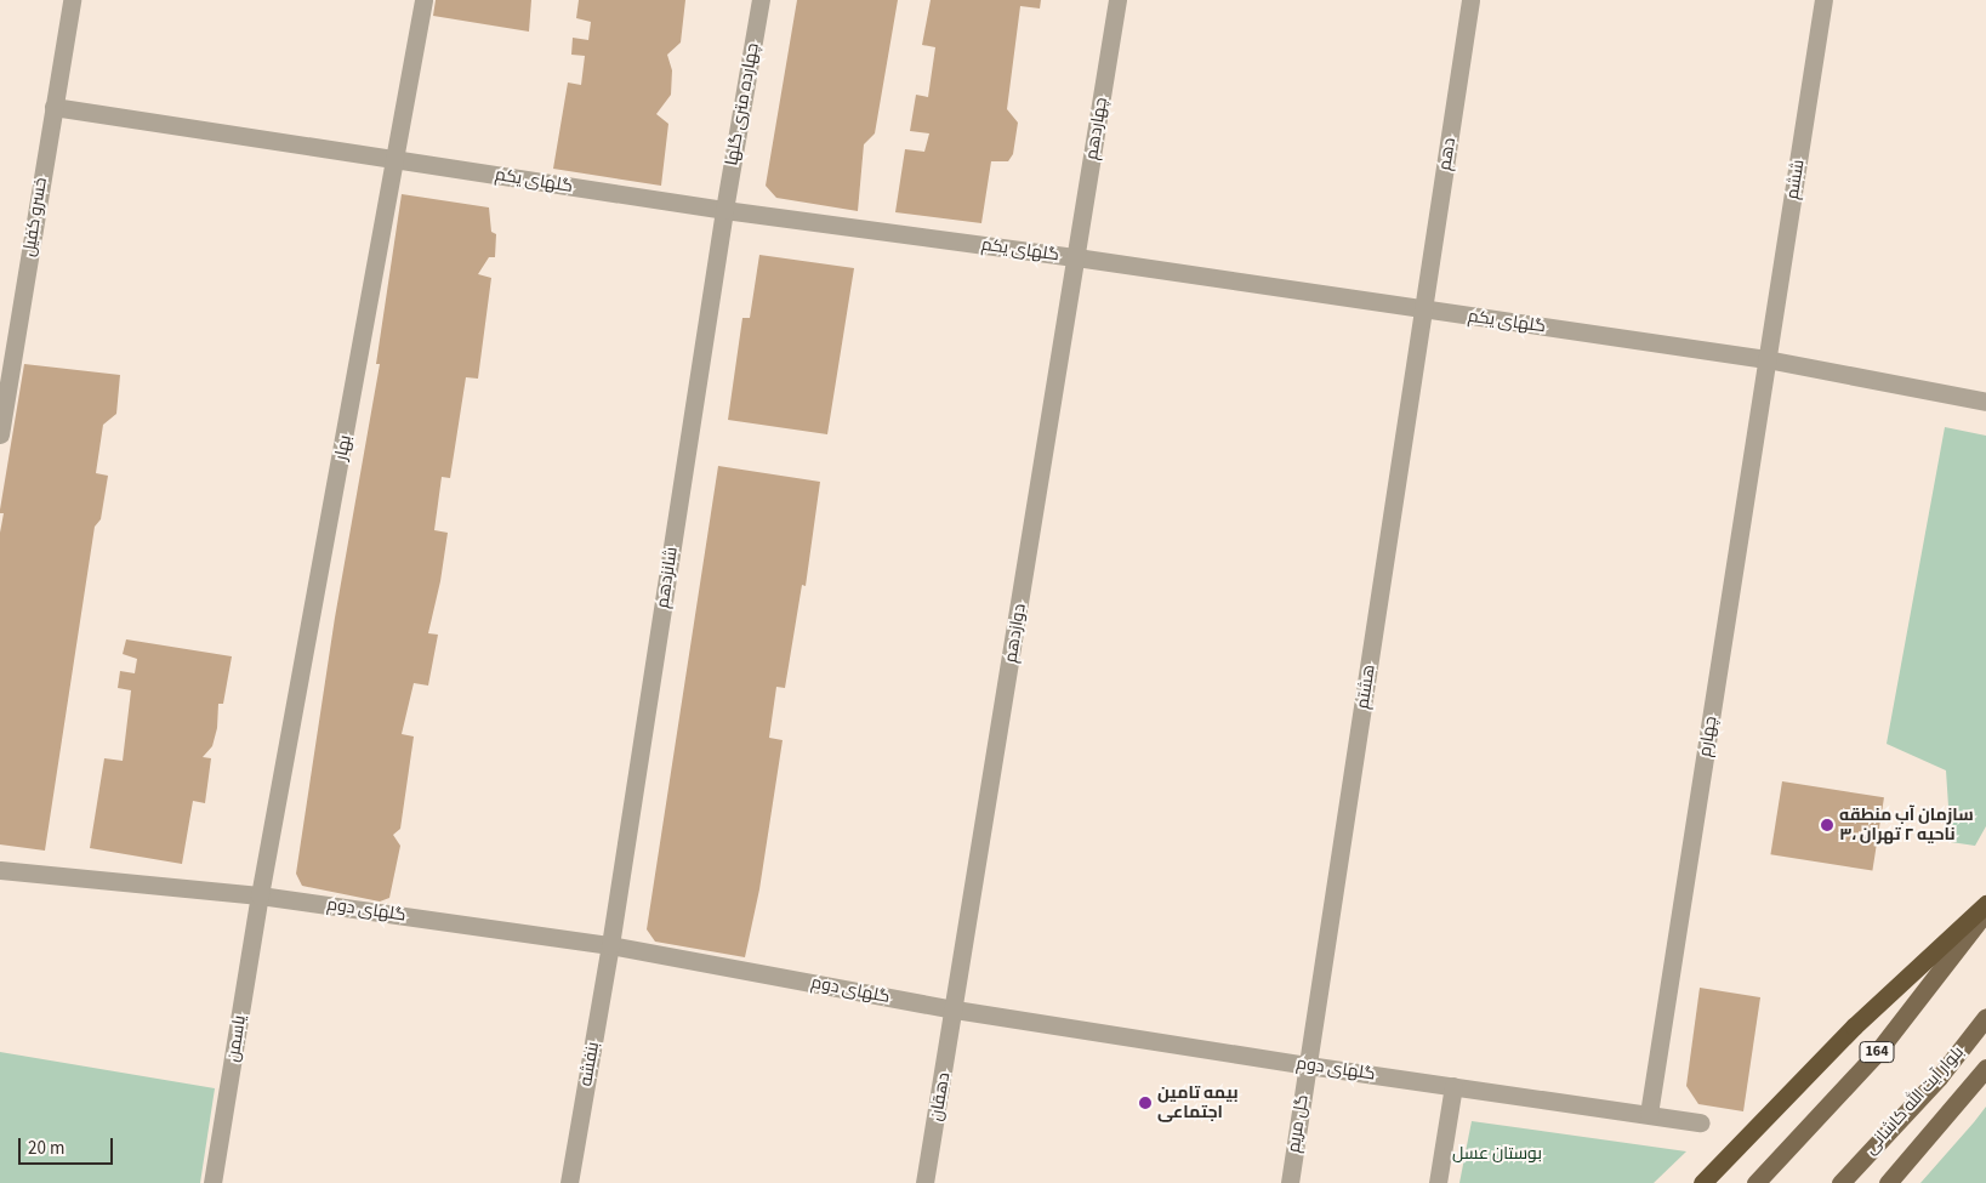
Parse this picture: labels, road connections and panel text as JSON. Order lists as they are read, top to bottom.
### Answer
{
  "streets": {
    "main road": ["164", "بلوار آیت الله کاشانی"],
    "street": [
      "چهارده متری گلها",
      "چهاردهم",
      "دهم",
      "ششم",
      "گلهای یکم",
      "خسرو کفیل",
      "بهار",
      "شانزدهم",
      "دوازدهم",
      "هشتم",
      "چهارم",
      "گلهای دوم",
      "یاسمن",
      "بنفشه",
      "دهقان",
      "گل مریم"
    ]
  },
  "crossings": [
    ["چهارده متری گلها", "گلهای یکم"],
    ["چهارده متری گلها", "شانزدهم"],
    ["چهاردهم", "گلهای یکم"],
    ["چهاردهم", "دوازدهم"],
    ["دهم", "گلهای یکم"],
    ["دهم", "هشتم"],
    ["ششم", "گلهای یکم"],
    ["ششم", "چهارم"],
    ["گلهای یکم", "خسرو کفیل"],
    ["گلهای یکم", "بهار"],
    ["گلهای یکم", "شانزدهم"],
    ["گلهای یکم", "دوازدهم"],
    ["گلهای یکم", "هشتم"],
    ["گلهای یکم", "چهارم"],
    ["بهار", "گلهای دوم"],
    ["بهار", "یاسمن"],
    ["شانزدهم", "گلهای دوم"],
    ["شانزدهم", "بنفشه"],
    ["دوازدهم", "گلهای دوم"],
    ["دوازدهم", "دهقان"],
    ["هشتم", "گلهای دوم"],
    ["هشتم", "گل مریم"],
    ["چهارم", "گلهای دوم"],
    ["گلهای دوم", "یاسمن"],
    ["گلهای دوم", "بنفشه"],
    ["گلهای دوم", "دهقان"],
    ["گلهای دوم", "گل مریم"]
  ],
  "parks": ["بوستان عسل"],
  "places": ["سازمان آب منطقه ۳، ناحیه ۲ تهران", "بیمه تامین اجتماعی"],
  "scale_bar": "20 m"
}
